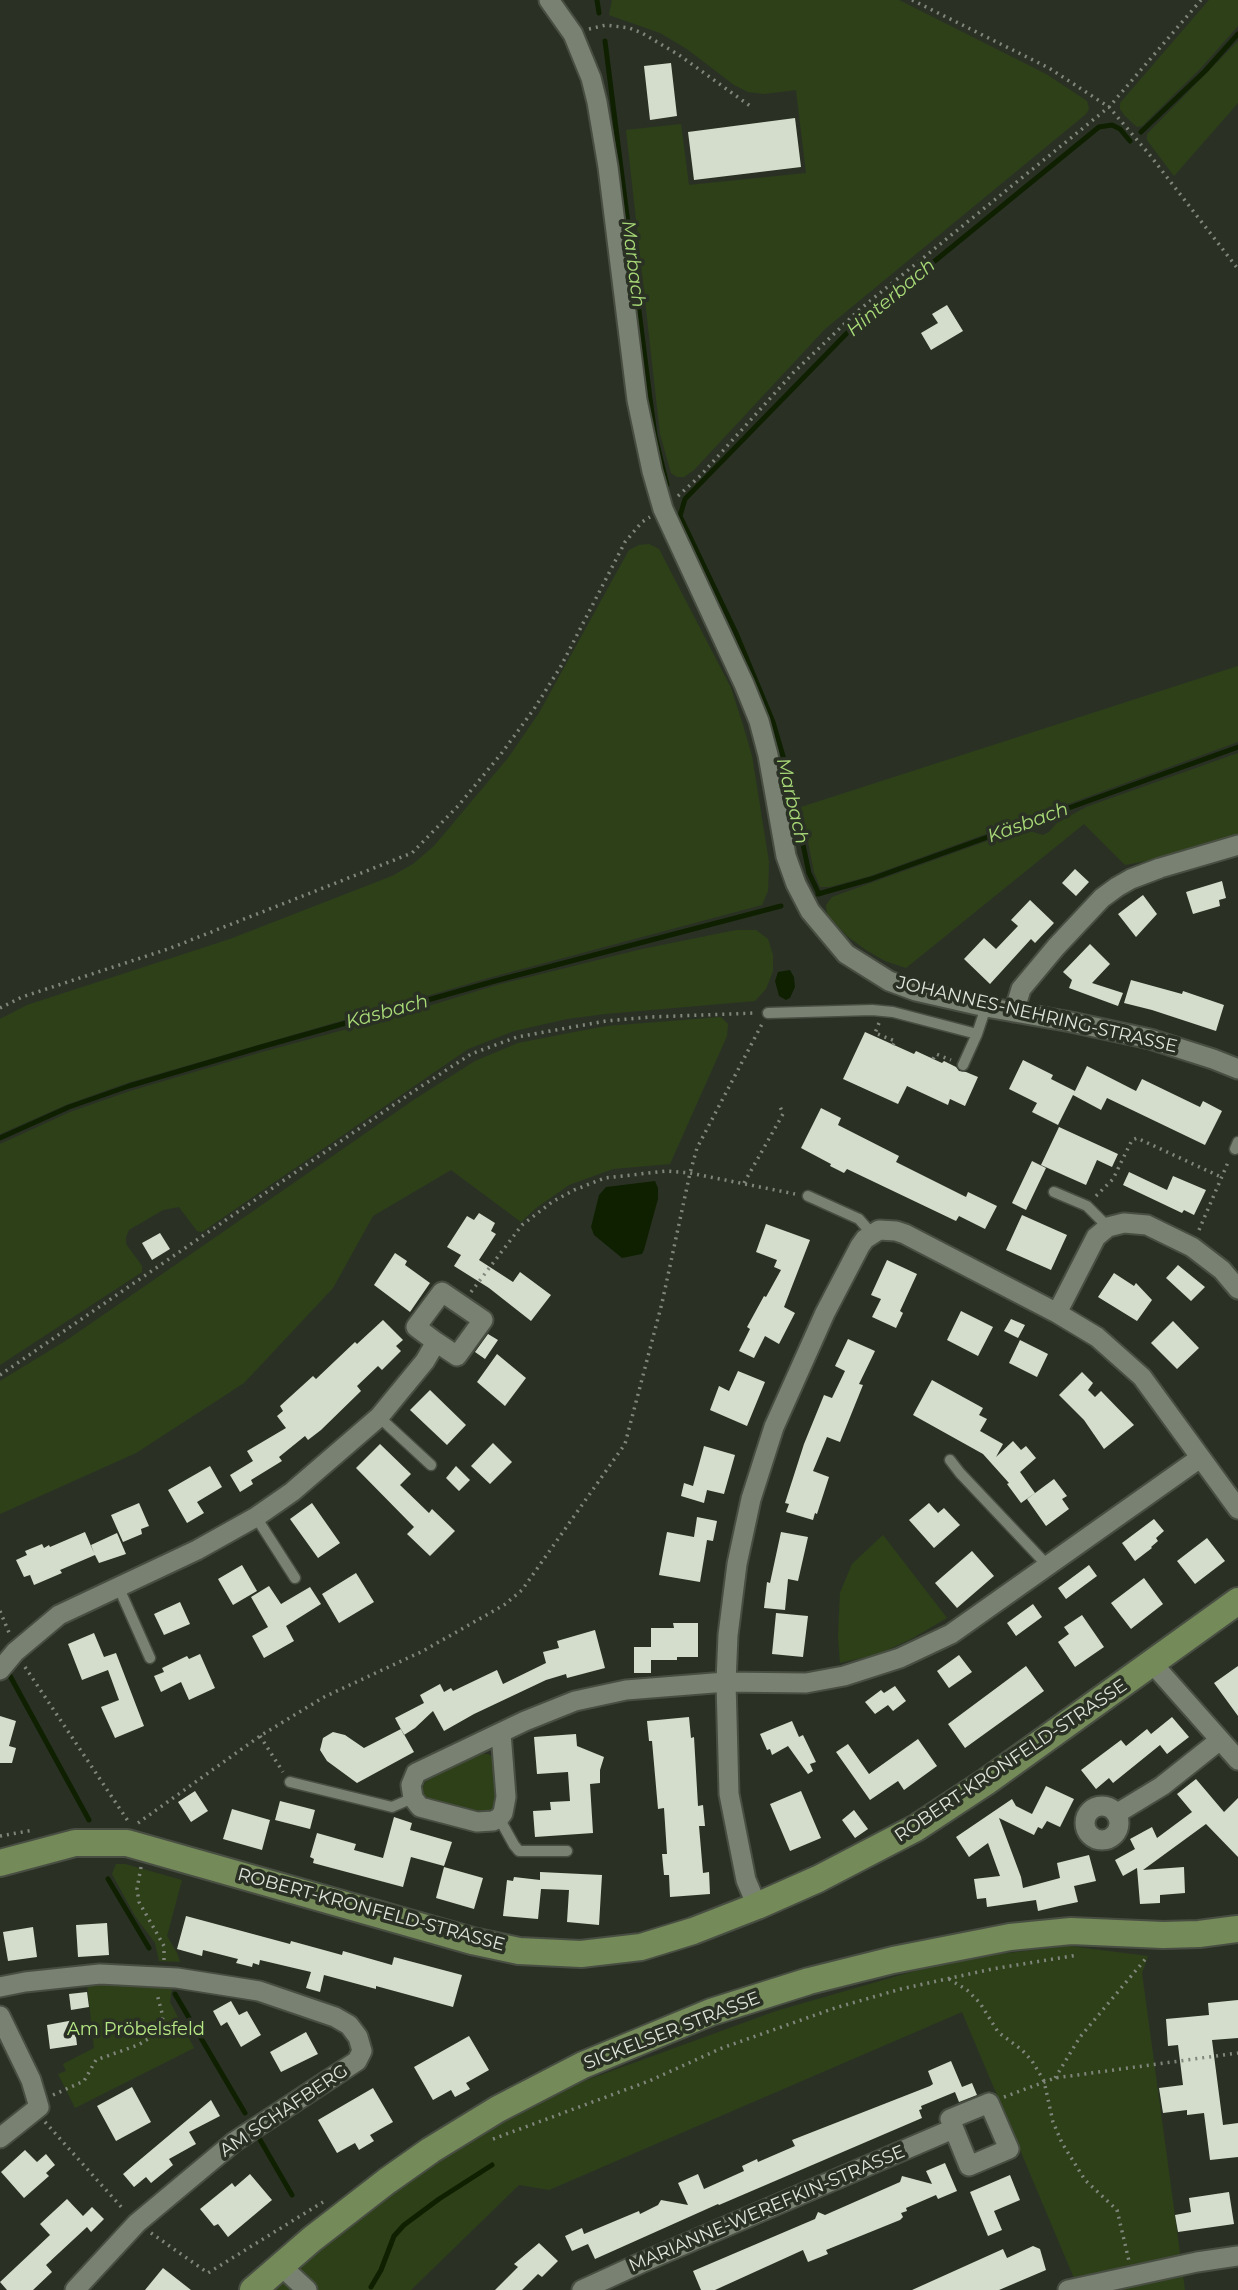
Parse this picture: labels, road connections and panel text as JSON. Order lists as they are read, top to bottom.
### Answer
{
  "streets": {
    "street": [
      "JOHANNES-NEHRING-STRASSE",
      "ROBERT-KRONFELD-STRASSE",
      "SICKELSER STRASSE",
      "AM SCHAFBERG",
      "MARIANNE-WEREFKIN-STRASSE"
    ]
  },
  "water": ["Marbach", "Hinterbach", "Käsbach"],
  "parks": ["Am Pröbelsfeld"]
}
